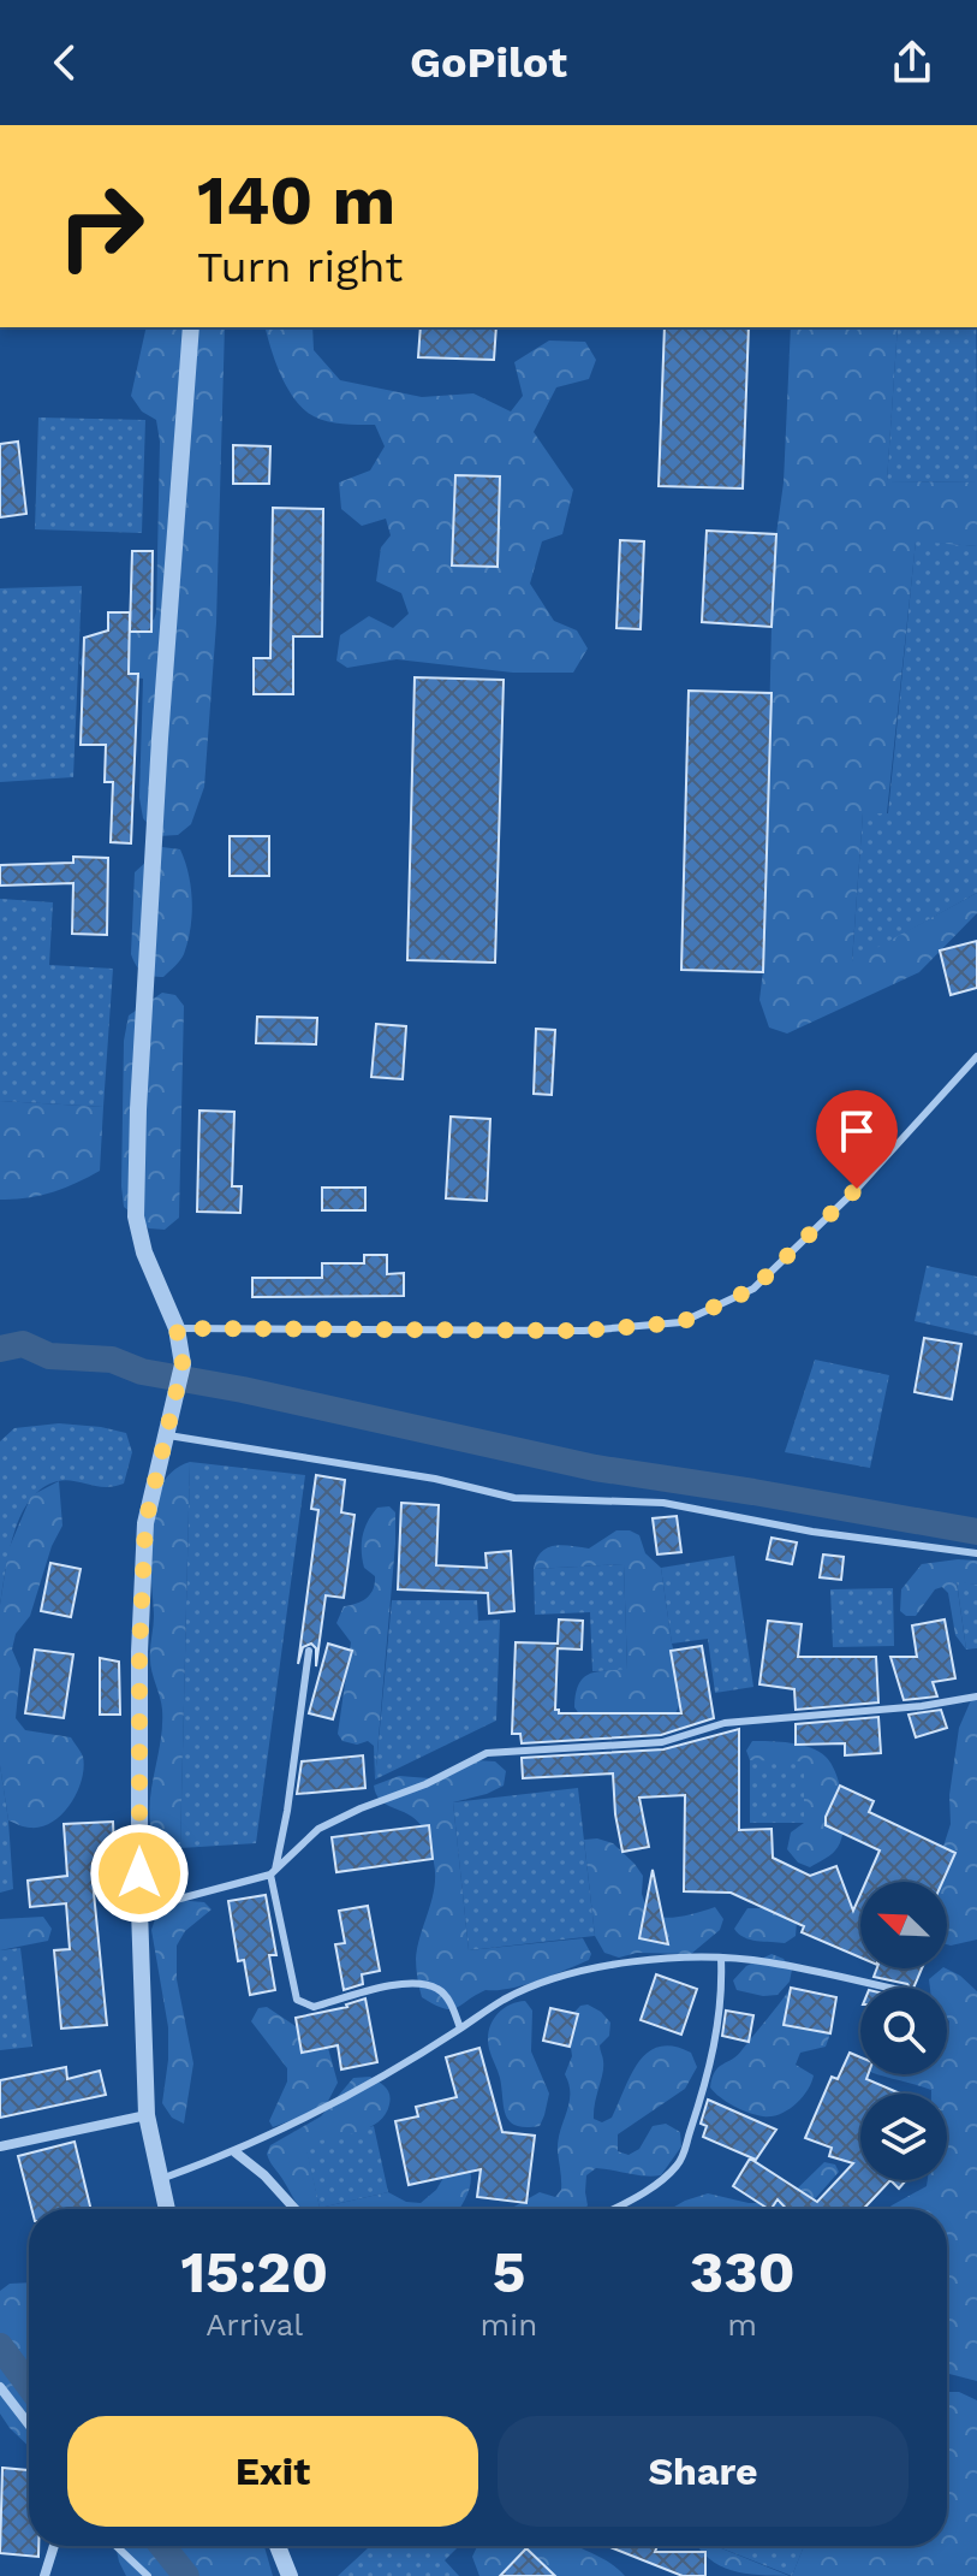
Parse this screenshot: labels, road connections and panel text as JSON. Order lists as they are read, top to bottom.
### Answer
{
  "north": "top left",
  "page": {
    "header": "GoPilot",
    "turn": ["140 m", "Turn right"],
    "eta": [
      "15:20",
      "Arrival",
      "5",
      "min",
      "330",
      "m"
    ],
    "buttons": ["Exit", "Share"]
  }
}
